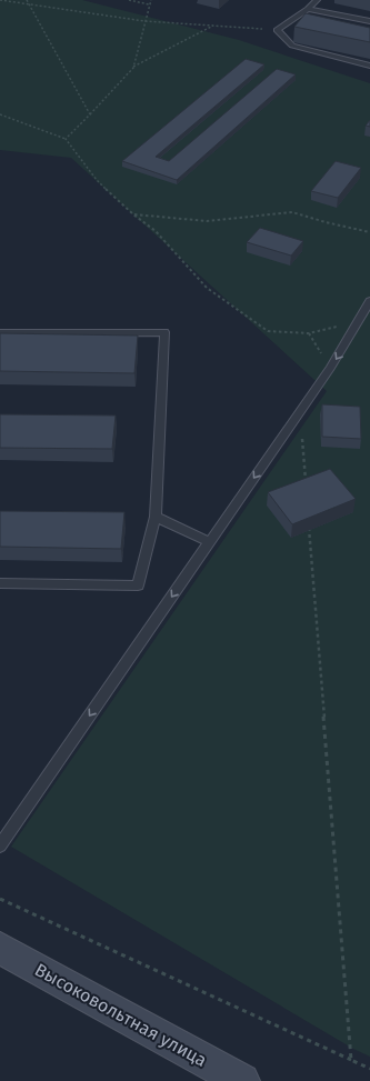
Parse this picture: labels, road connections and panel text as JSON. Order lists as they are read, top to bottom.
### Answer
{
  "streets": {
    "street": ["Высоковольтная улица"]
  }
}
